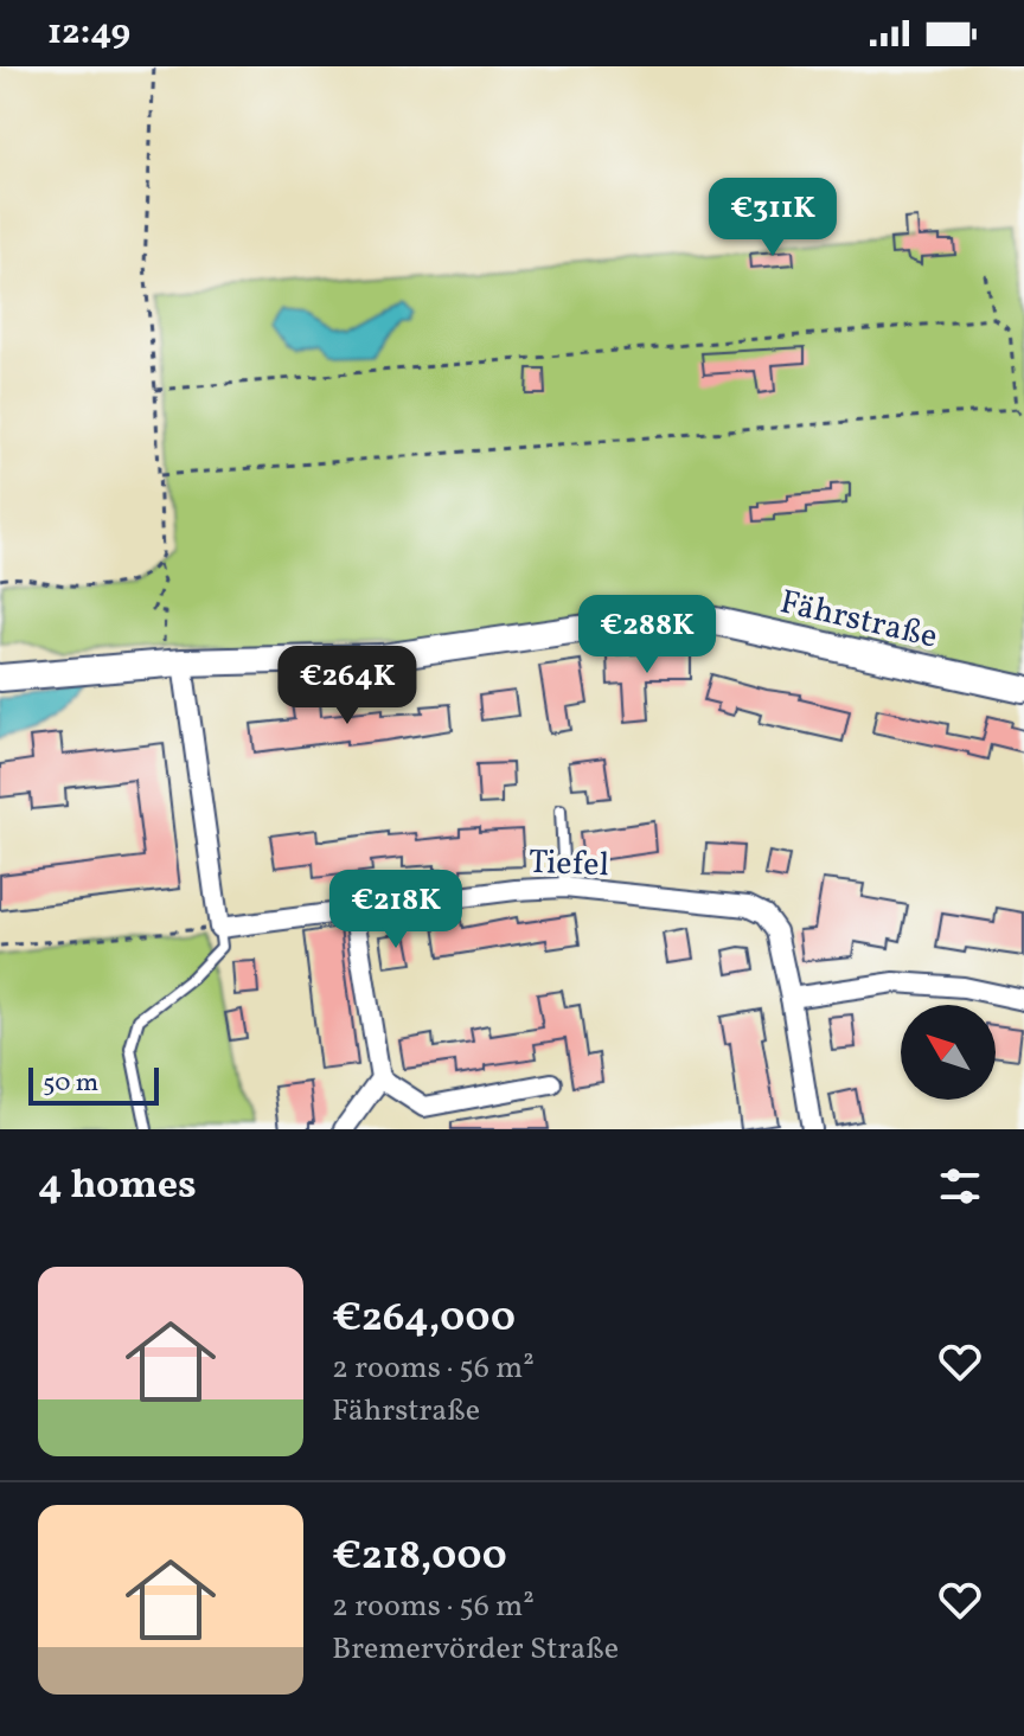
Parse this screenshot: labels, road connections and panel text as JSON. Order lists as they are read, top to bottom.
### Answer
{
  "streets": {
    "street": ["Fährstraße", "Tiefel"]
  },
  "scale_bar": "50 m",
  "north": "top left",
  "page": {
    "status": "12:49",
    "price": [
      "€311K",
      "€288K",
      "€264K",
      "€218K"
    ],
    "scale": "50 m",
    "heading": "4 homes",
    "list": [
      {
        "name": "€264,000",
        "note": "2 rooms · 56 m² · Fährstraße"
      },
      {
        "name": "€218,000",
        "note": "2 rooms · 56 m² · Bremervörder Straße"
      }
    ]
  }
}
